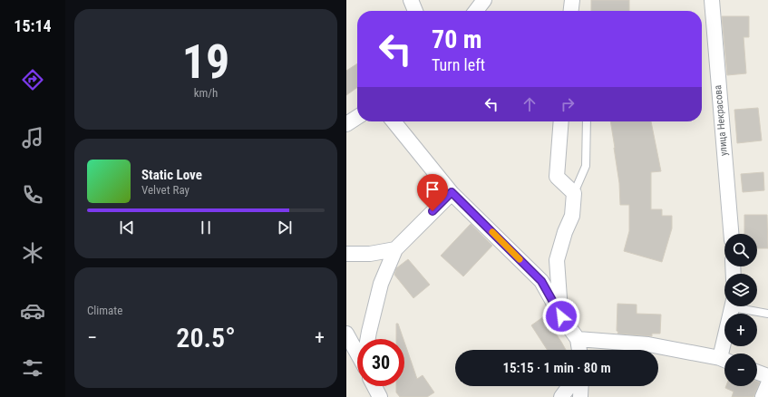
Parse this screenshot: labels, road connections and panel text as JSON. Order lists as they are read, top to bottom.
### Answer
{
  "streets": {
    "street": ["улица Некрасова"]
  },
  "page": {
    "tabs": "15:14",
    "tile": [
      ["19", "km/h"],
      "Climate"
    ],
    "turn": ["70 m", "Turn left"],
    "song": ["Static Love", "Velvet Ray"],
    "map_buttons": ["+", "−"],
    "heat": ["−", "20.5°", "+"],
    "limit": "30",
    "trip": "15:15 · 1 min · 80 m"
  }
}
